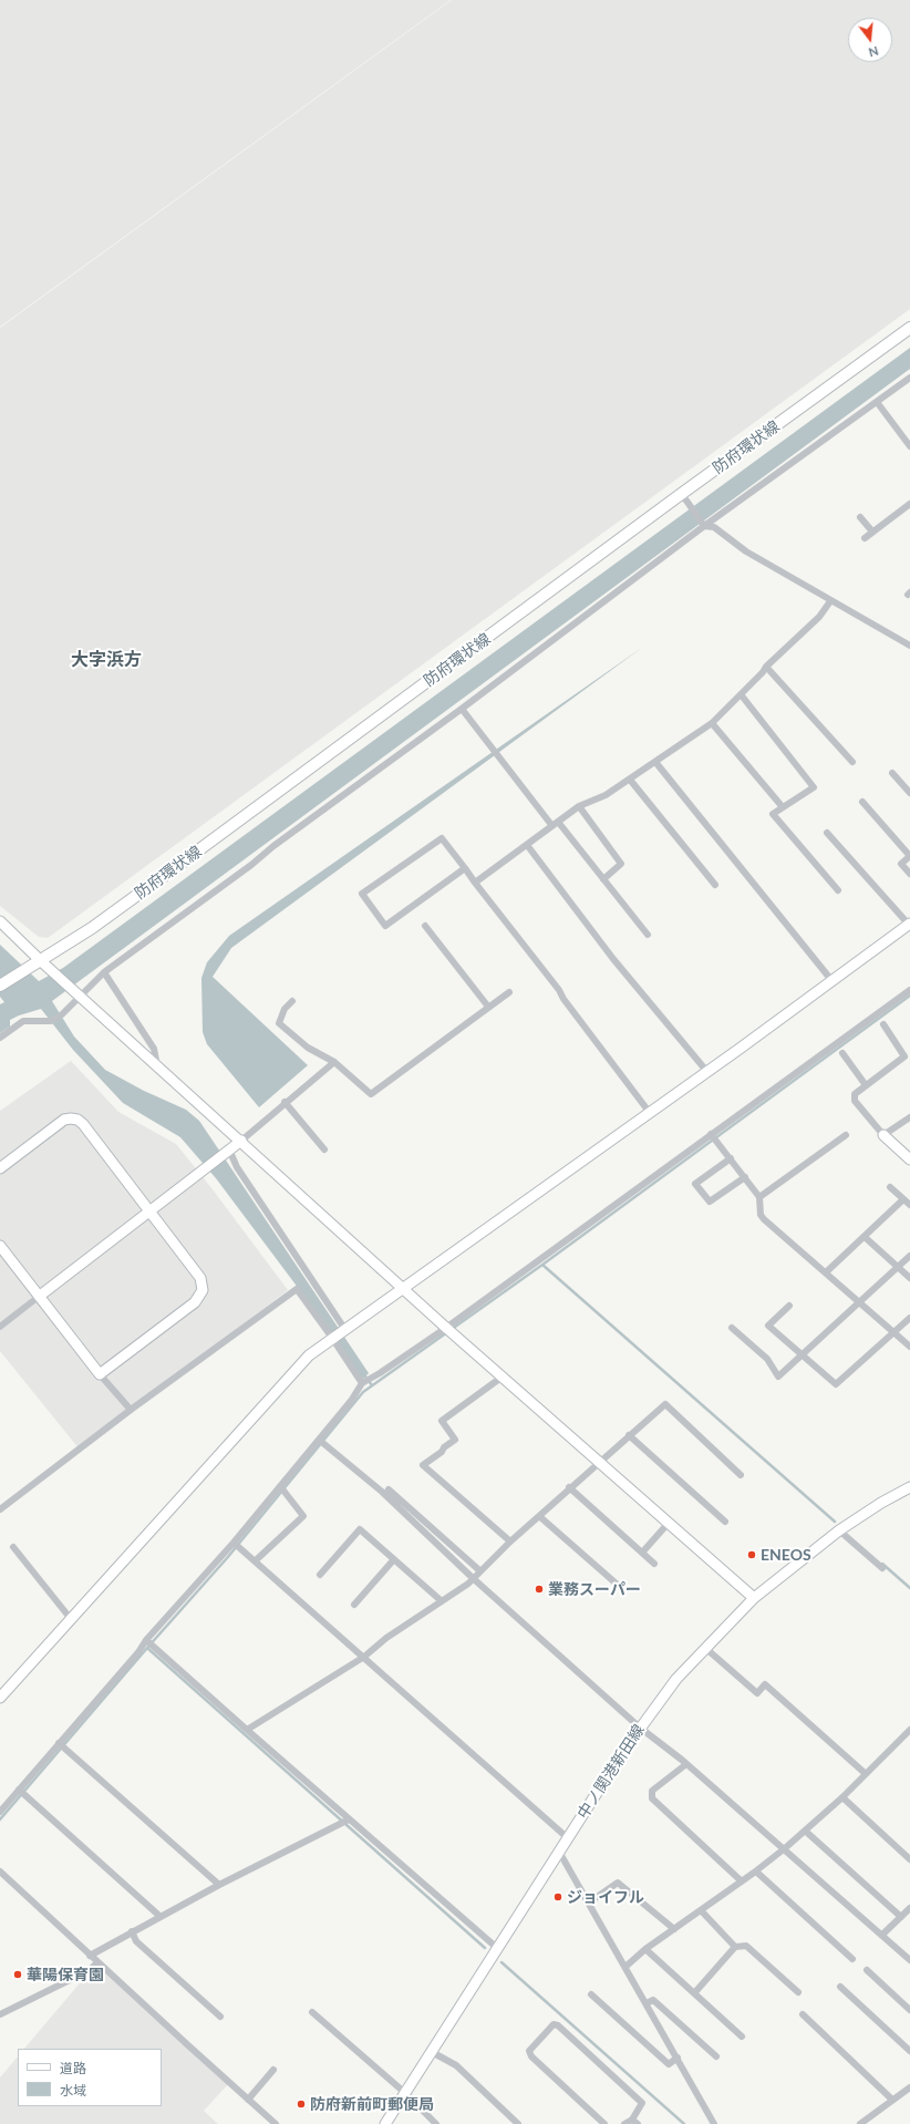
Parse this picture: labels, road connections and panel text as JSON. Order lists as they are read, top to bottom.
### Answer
{
  "streets": {
    "main road": ["防府環状線"],
    "street": ["中ノ関港新田線"]
  },
  "districts": ["大字浜方"],
  "places": [
    "ENEOS",
    "業務スーパー",
    "ジョイフル",
    "華陽保育園",
    "防府新前町郵便局"
  ],
  "legend": ["道路", "水域"],
  "north": "bottom"
}
